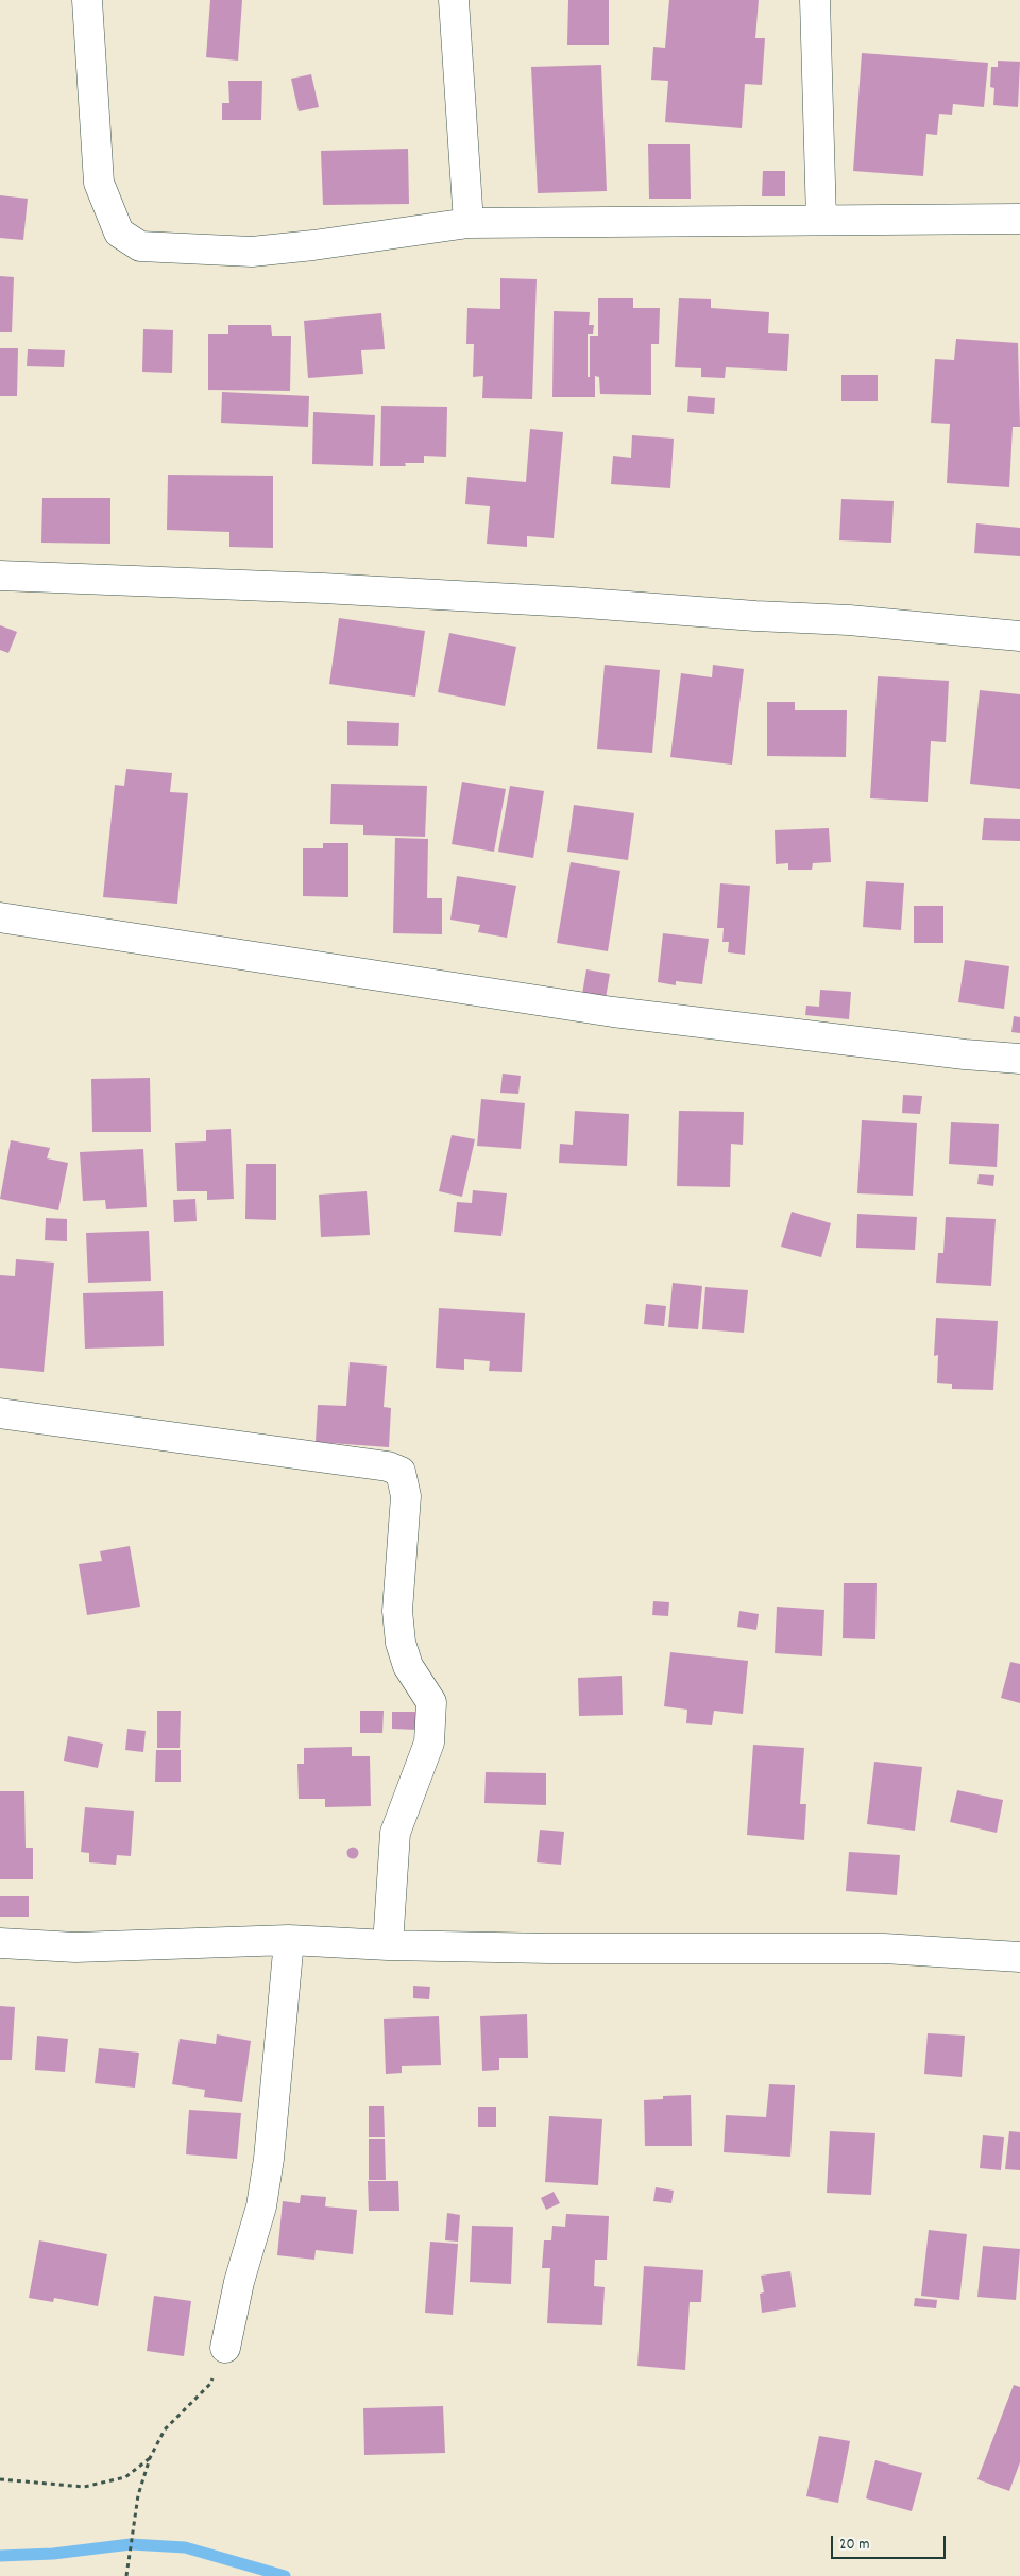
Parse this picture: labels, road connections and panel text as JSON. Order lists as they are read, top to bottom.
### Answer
{
  "scale_bar": "20 m"
}
